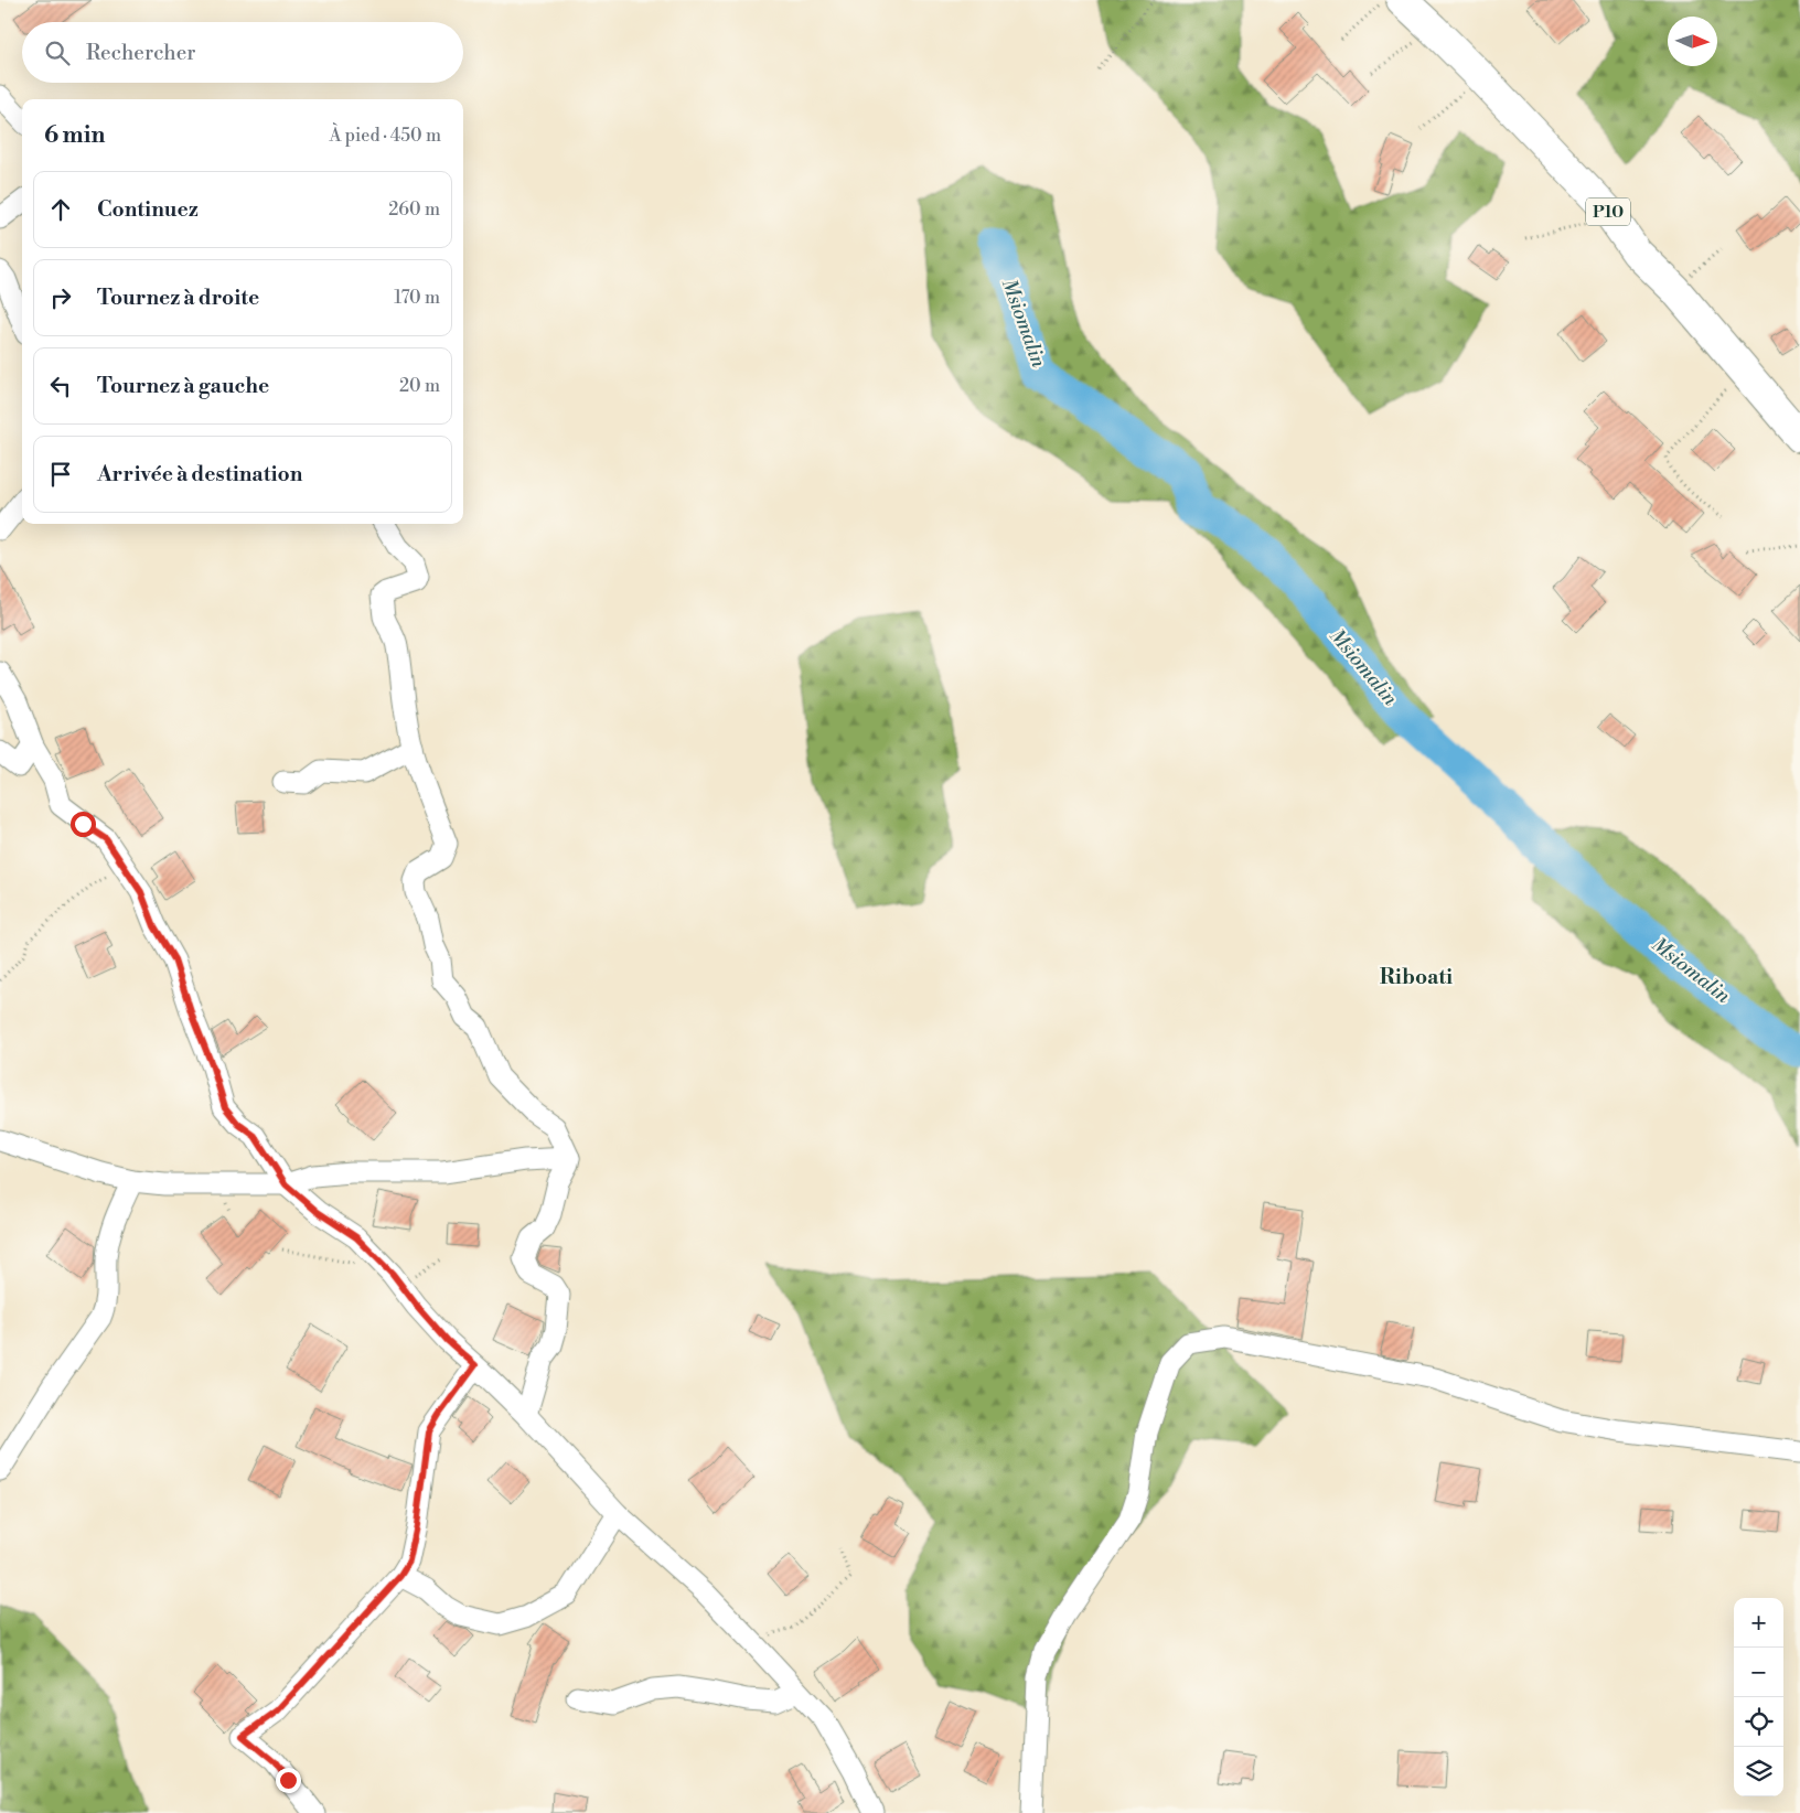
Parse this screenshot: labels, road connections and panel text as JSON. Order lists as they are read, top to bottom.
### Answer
{
  "streets": {
    "main road": ["P10"]
  },
  "districts": ["Riboati"],
  "water": ["Msiomalin"],
  "north": "right",
  "page": {
    "search": "Rechercher",
    "heading": ["6 min", "À pied · 450 m"],
    "list": [
      ["Continuez", "260 m"],
      ["Tournez à droite", "170 m"],
      ["Tournez à gauche", "20 m"],
      "Arrivée à destination"
    ],
    "map_buttons": ["+", "−"]
  }
}
